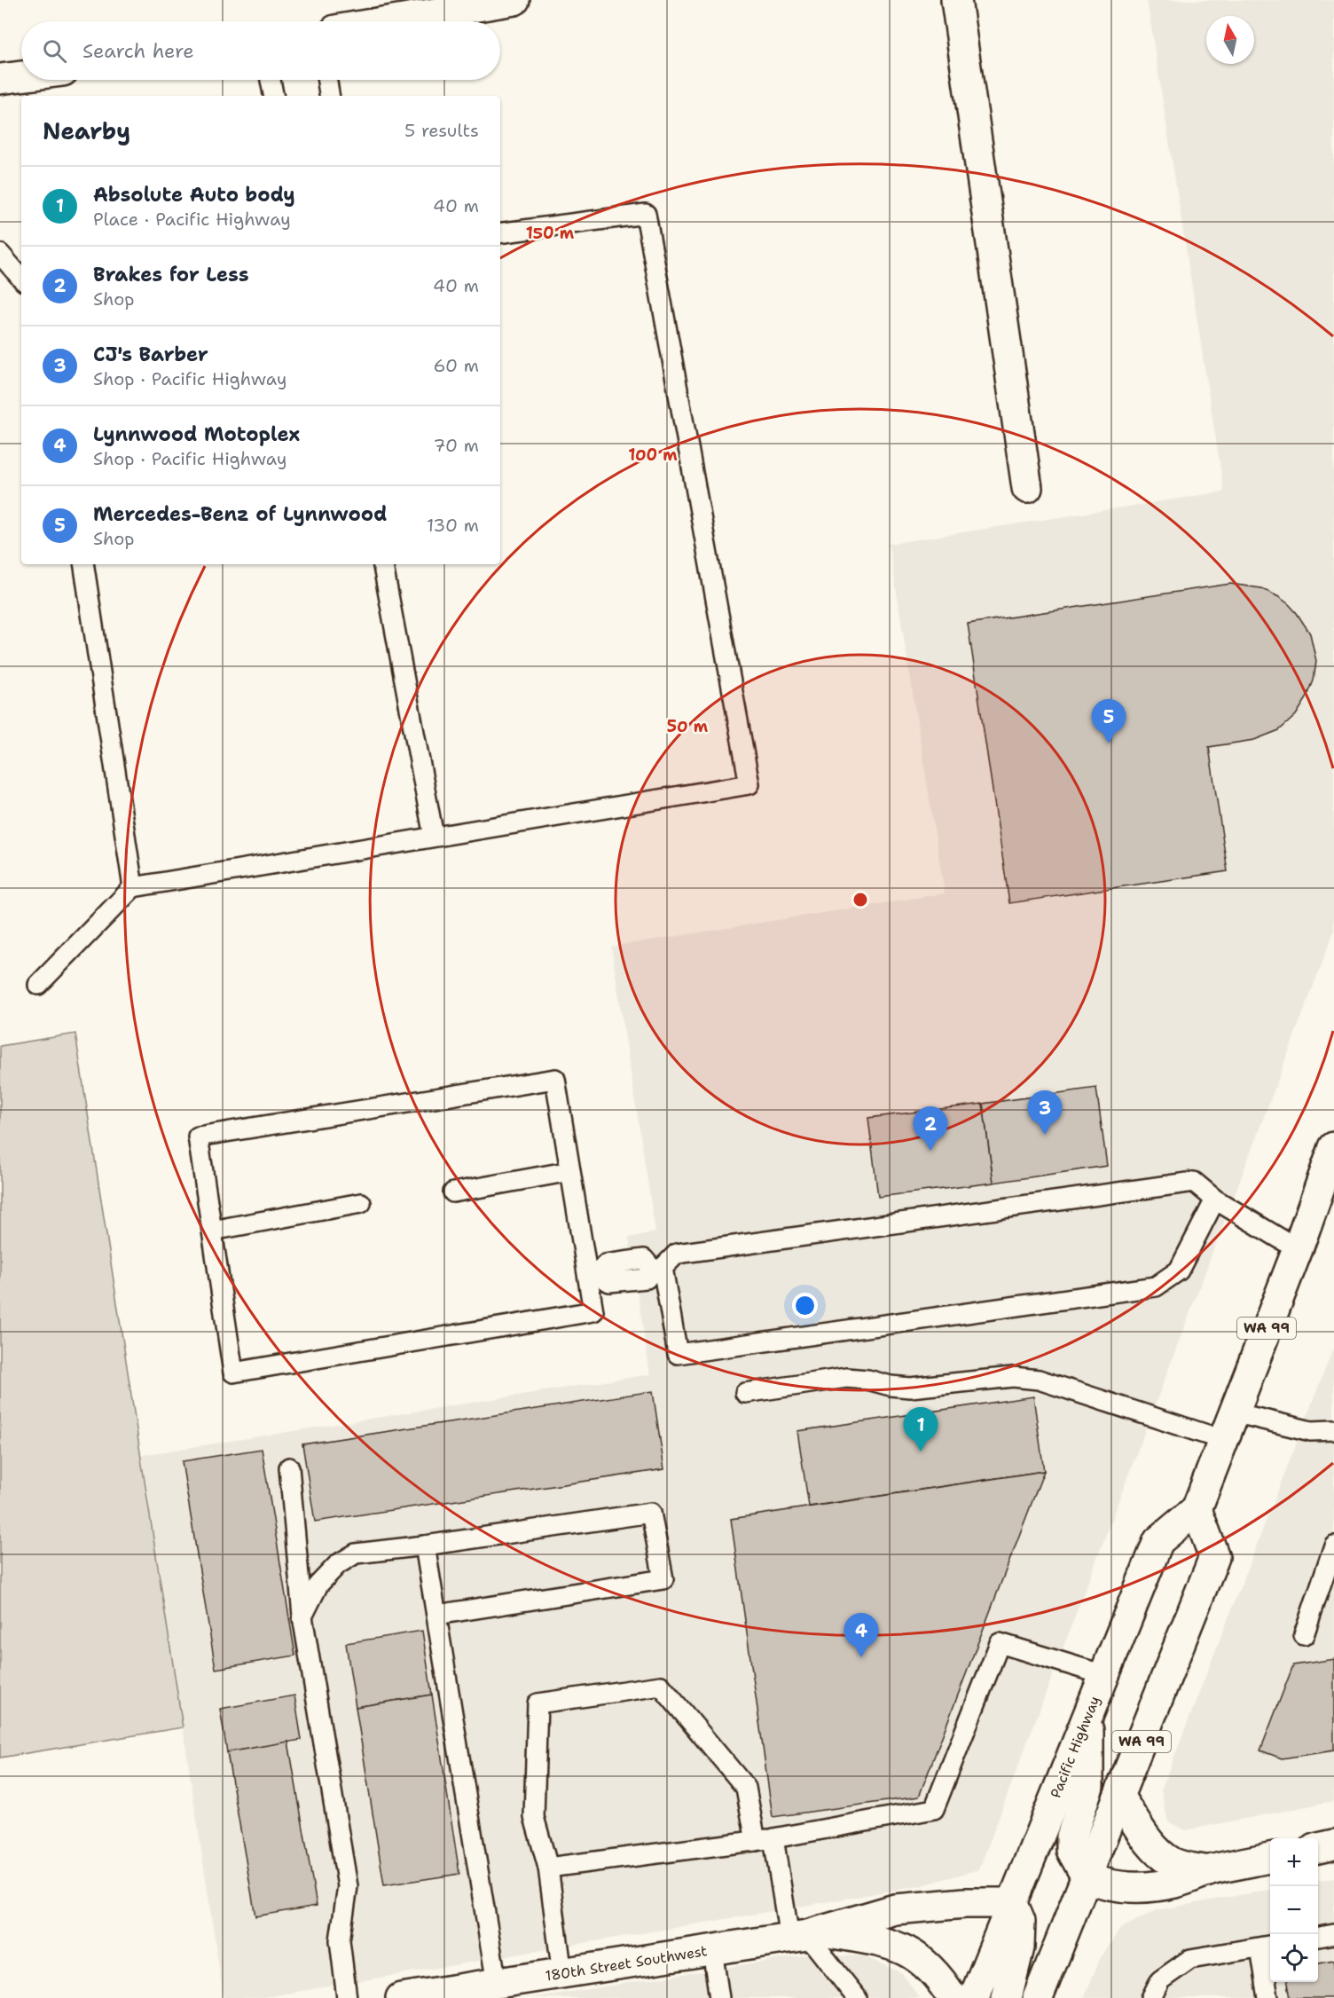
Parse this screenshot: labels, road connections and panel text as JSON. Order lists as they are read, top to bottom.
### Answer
{
  "streets": {
    "main road": ["WA 99", "Pacific Highway", "180th Street Southwest"]
  },
  "crossings": [
    ["WA 99", "Pacific Highway"]
  ],
  "north": "top",
  "page": {
    "search": "Search here",
    "heading": ["Nearby", "5 results"],
    "list": [
      {
        "mark": "1",
        "name": "Absolute Auto body",
        "note": "Place · Pacific Highway",
        "value": "40 m"
      },
      {
        "mark": "2",
        "name": "Brakes for Less",
        "note": "Shop",
        "value": "40 m"
      },
      {
        "mark": "3",
        "name": "CJ's Barber",
        "note": "Shop · Pacific Highway",
        "value": "60 m"
      },
      {
        "mark": "4",
        "name": "Lynnwood Motoplex",
        "note": "Shop · Pacific Highway",
        "value": "70 m"
      },
      {
        "mark": "5",
        "name": "Mercedes-Benz of Lynnwood",
        "note": "Shop",
        "value": "130 m"
      }
    ],
    "pins": [
      "5",
      "3",
      "2",
      "1",
      "4"
    ],
    "map_buttons": ["+", "−"]
  },
  "rings": ["150 m", "100 m", "50 m"]
}
